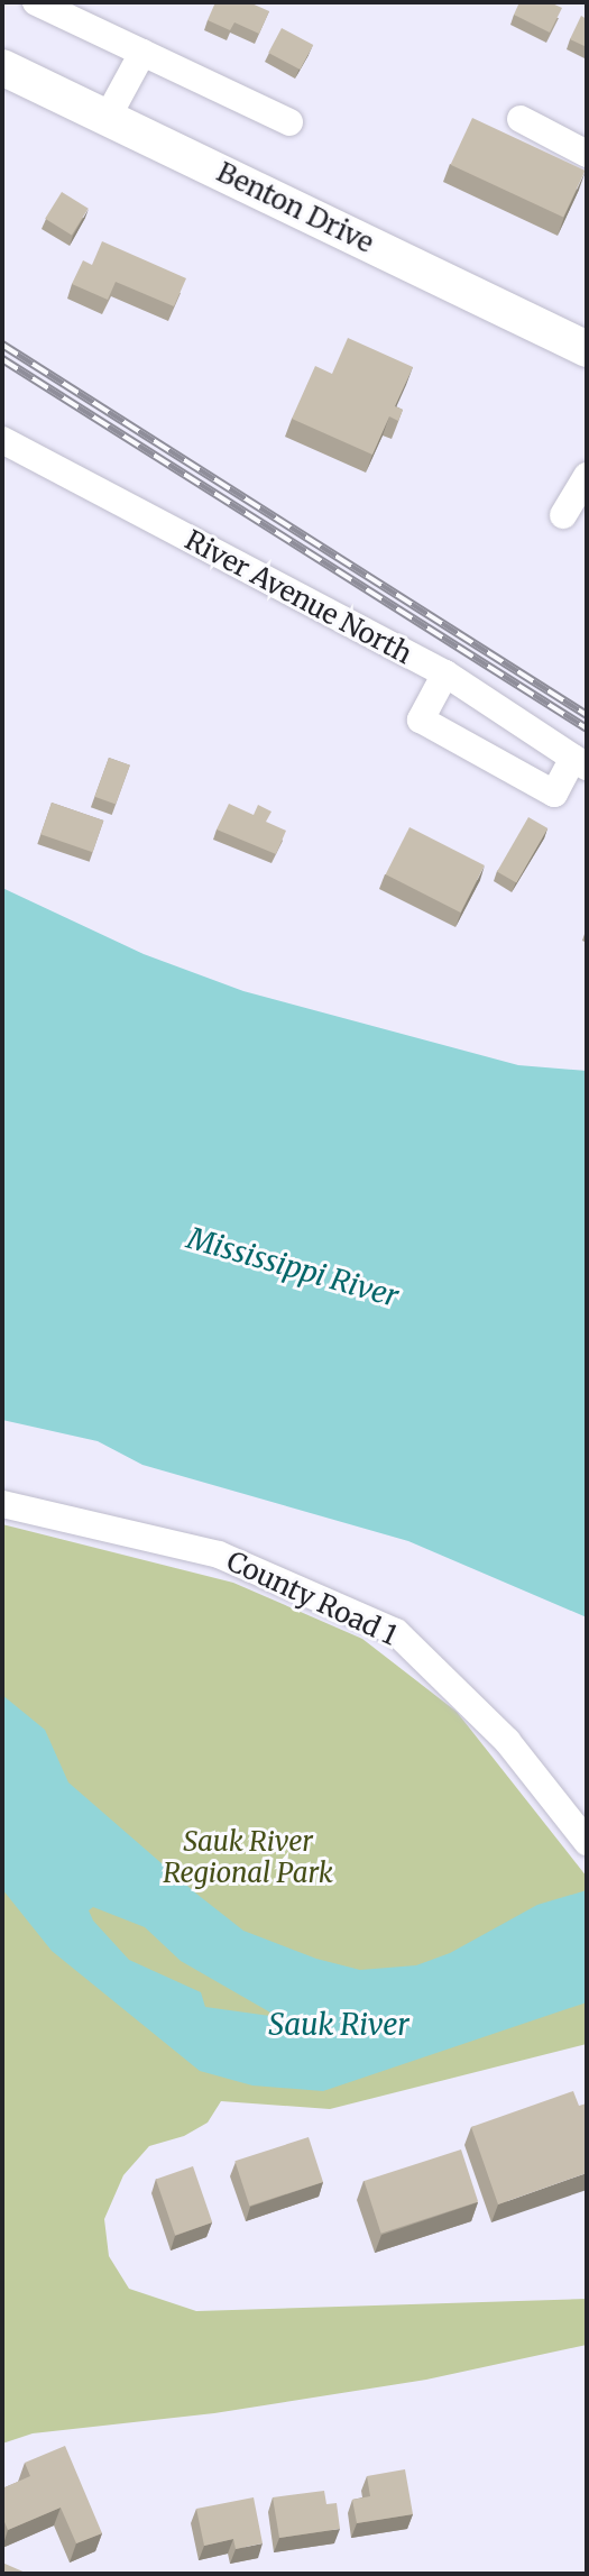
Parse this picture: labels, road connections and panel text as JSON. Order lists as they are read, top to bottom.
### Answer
{
  "streets": {
    "main road": ["Benton Drive"],
    "street": ["River Avenue North", "County Road 1"]
  },
  "water": ["Mississippi River", "Sauk River"],
  "parks": ["Sauk River Regional Park"]
}
